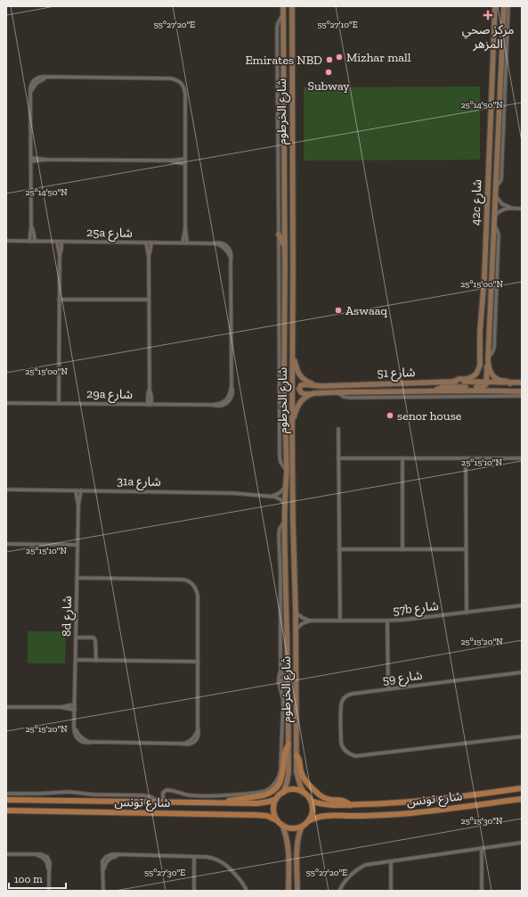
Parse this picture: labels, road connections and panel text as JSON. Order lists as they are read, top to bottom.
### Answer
{
  "streets": {
    "main road": [
      "شارع الخرطوم",
      "42c شارع",
      "شارع 51",
      "شارع تونس"
    ],
    "street": [
      "25a شارع",
      "29a شارع",
      "31a شارع",
      "57b شارع",
      "8d شارع",
      "شارع 59"
    ]
  },
  "crossings": [
    ["شارع الخرطوم", "شارع 51"],
    ["شارع الخرطوم", "31a شارع"],
    ["شارع الخرطوم", "57b شارع"],
    ["شارع الخرطوم", "شارع تونس"],
    ["42c شارع", "شارع 51"],
    ["25a شارع", "29a شارع"],
    ["31a شارع", "8d شارع"]
  ],
  "places": {
    "health": ["مركز صحي المزهر"],
    "other": [
      "Mizhar mall",
      "Emirates NBD",
      "Subway",
      "Aswaaq",
      "senor house"
    ]
  },
  "scale_bar": "100 m",
  "coordinates": [
    "55°27'20\"E",
    "55°27'10\"E",
    "25°14'50\"N",
    "25°15'00\"N",
    "25°15'10\"N",
    "25°15'20\"N",
    "25°15'30\"N",
    "55°27'30\"E"
  ]
}
